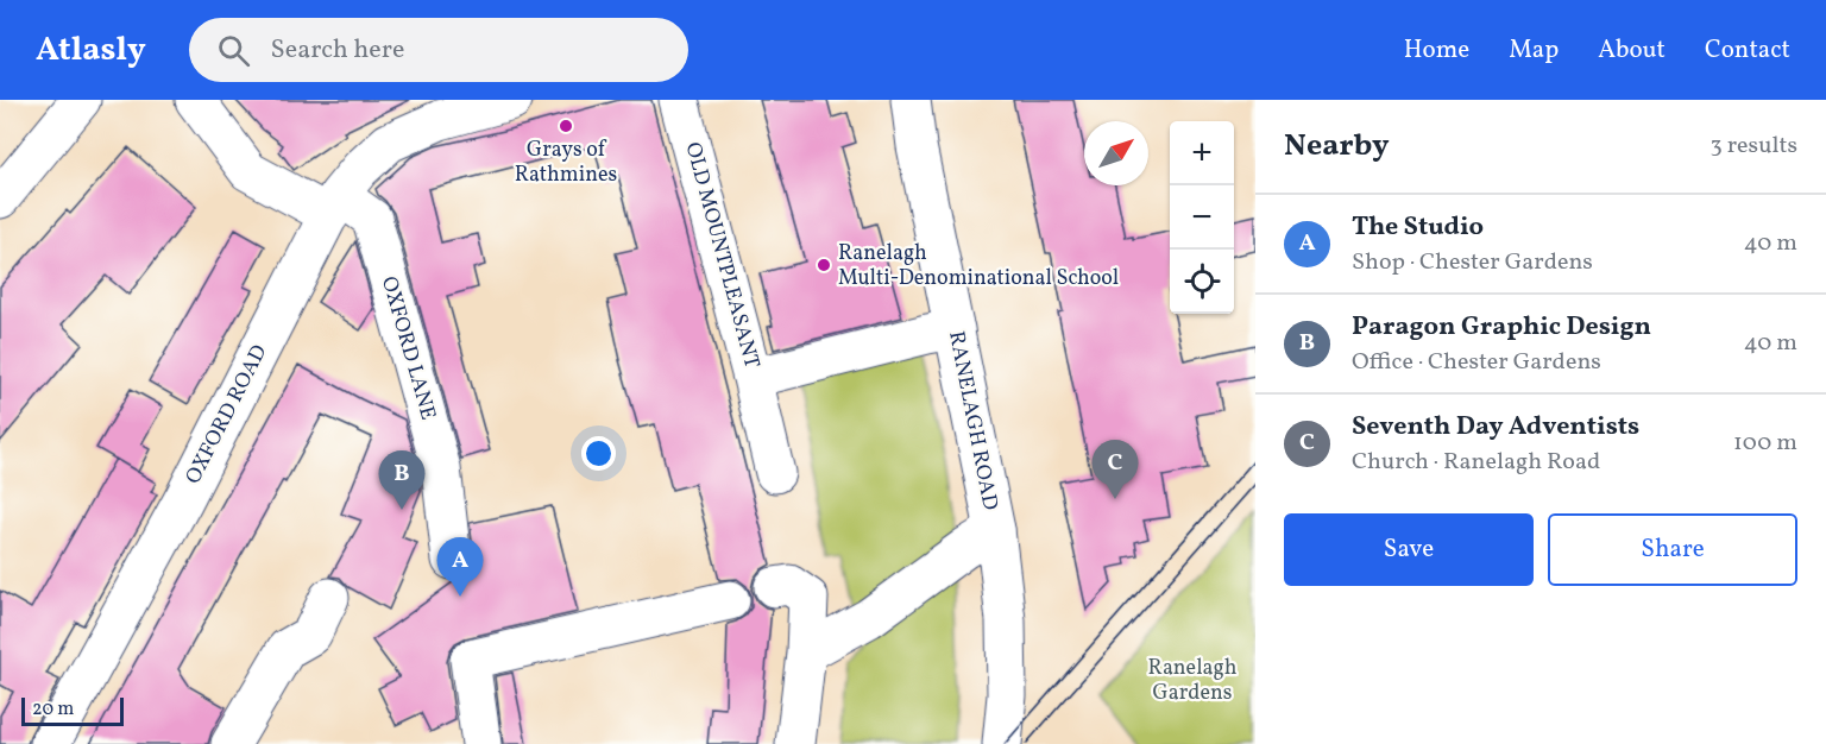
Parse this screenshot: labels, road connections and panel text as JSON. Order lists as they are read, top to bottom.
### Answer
{
  "streets": {
    "street": [
      "OLD MOUNTPLEASANT",
      "OXFORD LANE",
      "OXFORD ROAD",
      "RANELAGH ROAD"
    ]
  },
  "crossings": [
    ["OLD MOUNTPLEASANT", "RANELAGH ROAD"],
    ["OXFORD LANE", "OXFORD ROAD"]
  ],
  "parks": ["Ranelagh Gardens"],
  "places": ["Grays of Rathmines", "Ranelagh Multi-Denominational School"],
  "scale_bar": "20 m",
  "north": "top right",
  "page": {
    "header": "Atlasly",
    "search": "Search here",
    "nav": [
      "Home",
      "Map",
      "About",
      "Contact"
    ],
    "heading": ["Nearby", "3 results"],
    "map_buttons": ["+", "−"],
    "list": [
      {
        "mark": "A",
        "name": "The Studio",
        "note": "Shop · Chester Gardens",
        "value": "40 m"
      },
      {
        "mark": "B",
        "name": "Paragon Graphic Design",
        "note": "Office · Chester Gardens",
        "value": "40 m"
      },
      {
        "mark": "C",
        "name": "Seventh Day Adventists",
        "note": "Church · Ranelagh Road",
        "value": "100 m"
      }
    ],
    "pins": ["C", "B", "A"],
    "buttons": ["Save", "Share"],
    "scale": "20 m"
  }
}
